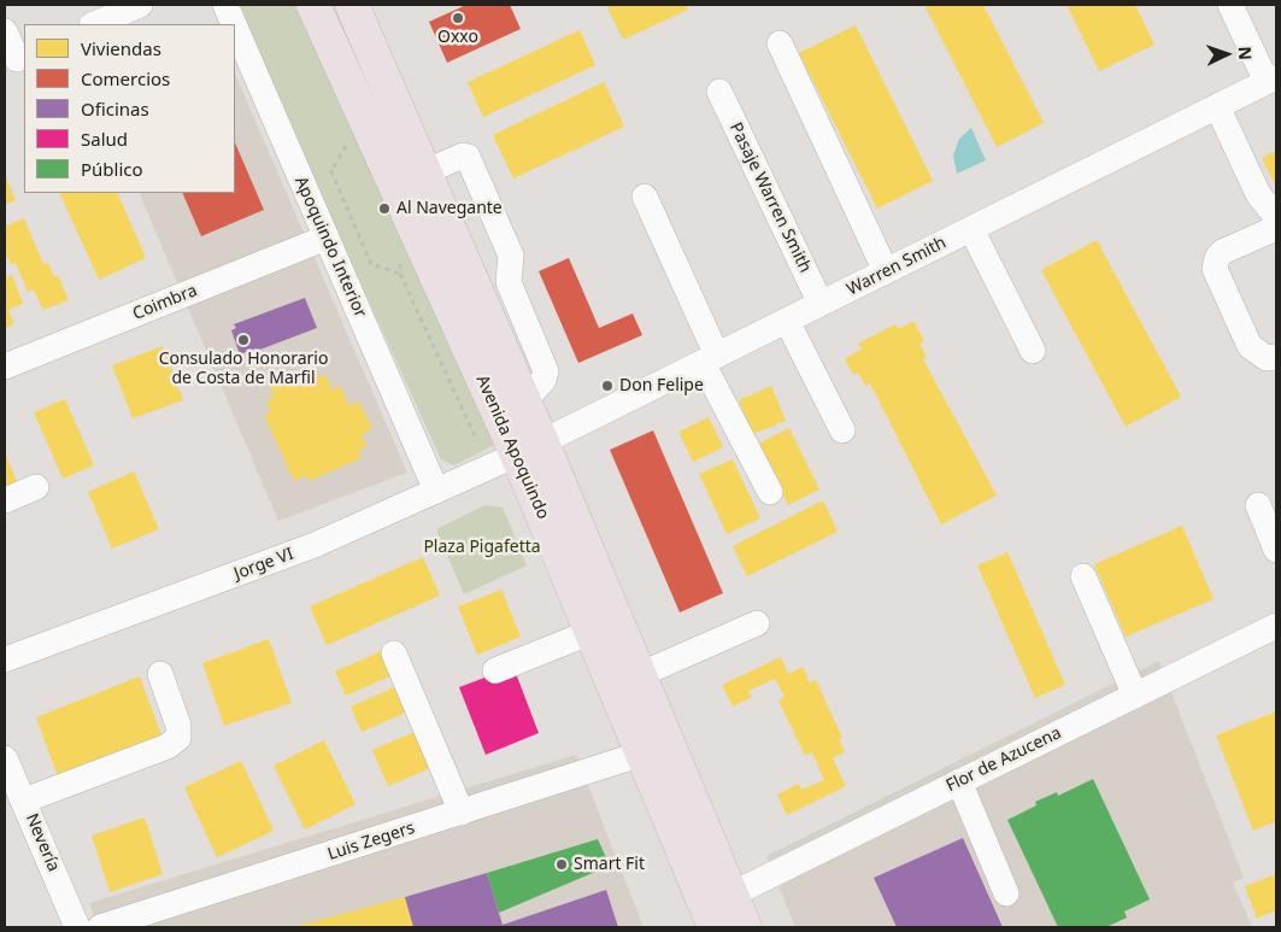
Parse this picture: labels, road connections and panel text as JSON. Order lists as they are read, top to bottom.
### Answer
{
  "streets": {
    "main road": ["Avenida Apoquindo"],
    "street": [
      "Pasaje Warren Smith",
      "Apoquindo Interior",
      "Warren Smith",
      "Coimbra",
      "Jorge VI",
      "Flor de Azucena",
      "Luis Zegers",
      "Nevería"
    ]
  },
  "crossings": [
    ["Pasaje Warren Smith", "Warren Smith"],
    ["Apoquindo Interior", "Coimbra"],
    ["Apoquindo Interior", "Jorge VI"],
    ["Warren Smith", "Avenida Apoquindo"],
    ["Warren Smith", "Jorge VI"],
    ["Avenida Apoquindo", "Jorge VI"],
    ["Avenida Apoquindo", "Flor de Azucena"],
    ["Avenida Apoquindo", "Luis Zegers"]
  ],
  "parks": ["Plaza Pigafetta"],
  "places": [
    "Oxxo",
    "Al Navegante",
    "Consulado Honorario de Costa de Marfil",
    "Don Felipe",
    "Smart Fit"
  ],
  "legend": [
    "Viviendas",
    "Comercios",
    "Oficinas",
    "Salud",
    "Público"
  ],
  "north": "right"
}
